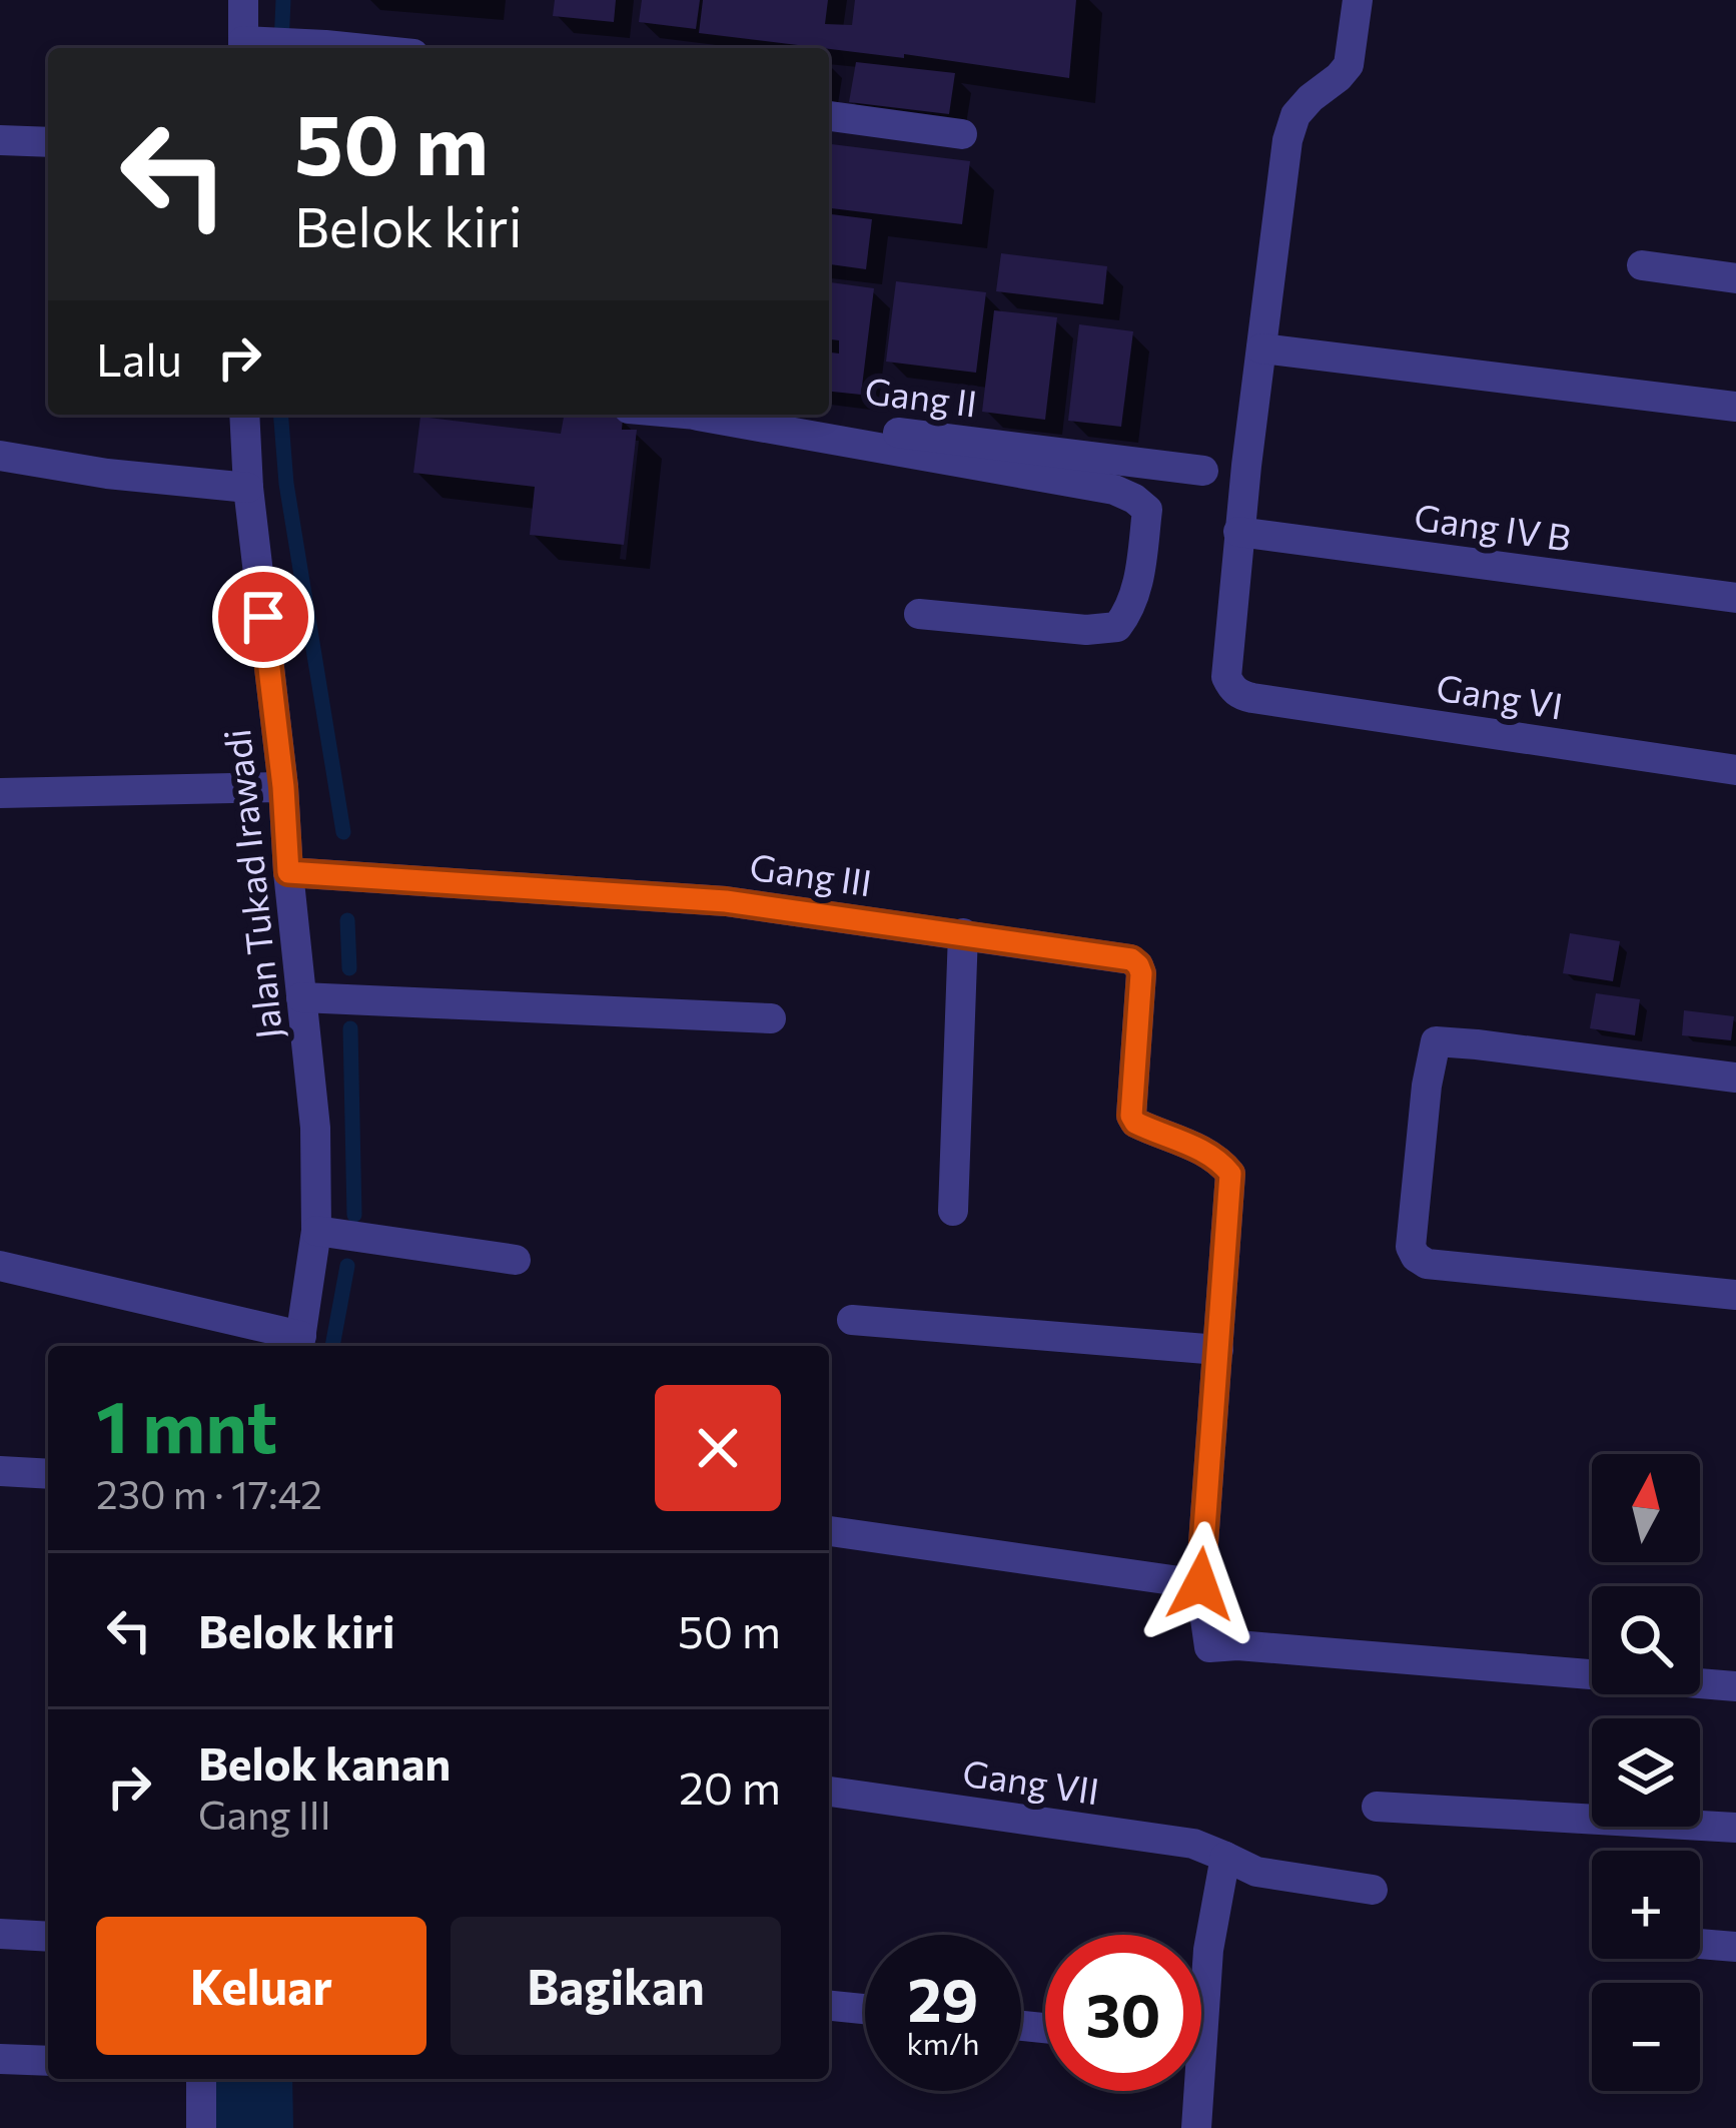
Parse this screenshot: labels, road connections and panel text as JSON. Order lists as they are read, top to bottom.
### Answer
{
  "streets": {
    "street": [
      "Gang II",
      "Gang IV B",
      "Gang VI",
      "Gang III",
      "Jalan Tukad Irawadi",
      "Gang VII"
    ]
  },
  "crossings": [
    ["Gang IV B", "Gang VI"],
    ["Gang III", "Jalan Tukad Irawadi"]
  ],
  "north": "top",
  "page": {
    "turn": ["50 m", "Belok kiri"],
    "then": "Lalu",
    "heading": ["1 mnt", "230 m · 17:42"],
    "map_buttons": ["+", "−"],
    "list": [
      {
        "name": "Belok kiri",
        "value": "50 m"
      },
      {
        "name": "Belok kanan",
        "note": "Gang III",
        "value": "20 m"
      }
    ],
    "buttons": ["Keluar", "Bagikan"],
    "speed": "29 km/h",
    "limit": "30"
  }
}
